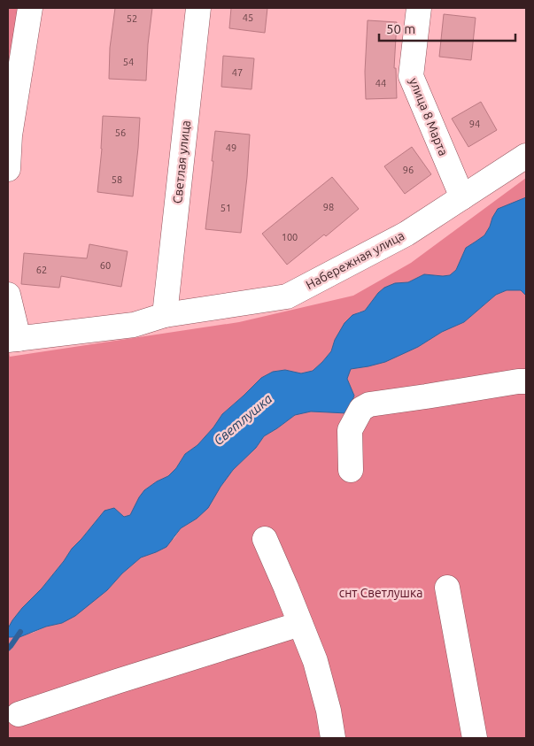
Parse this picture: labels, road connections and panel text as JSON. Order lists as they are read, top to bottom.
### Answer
{
  "streets": {
    "street": ["улица 8 Марта", "Светлая улица", "Набережная улица"]
  },
  "crossings": [
    ["улица 8 Марта", "Набережная улица"],
    ["Светлая улица", "Набережная улица"]
  ],
  "water": ["Светлушка"],
  "parks": ["снт Светлушка"],
  "house_numbers": [
    "45",
    "52",
    "54",
    "47",
    "44",
    "94",
    "56",
    "49",
    "96",
    "58",
    "98",
    "51",
    "100",
    "60",
    "62"
  ],
  "scale_bar": "50 m"
}
